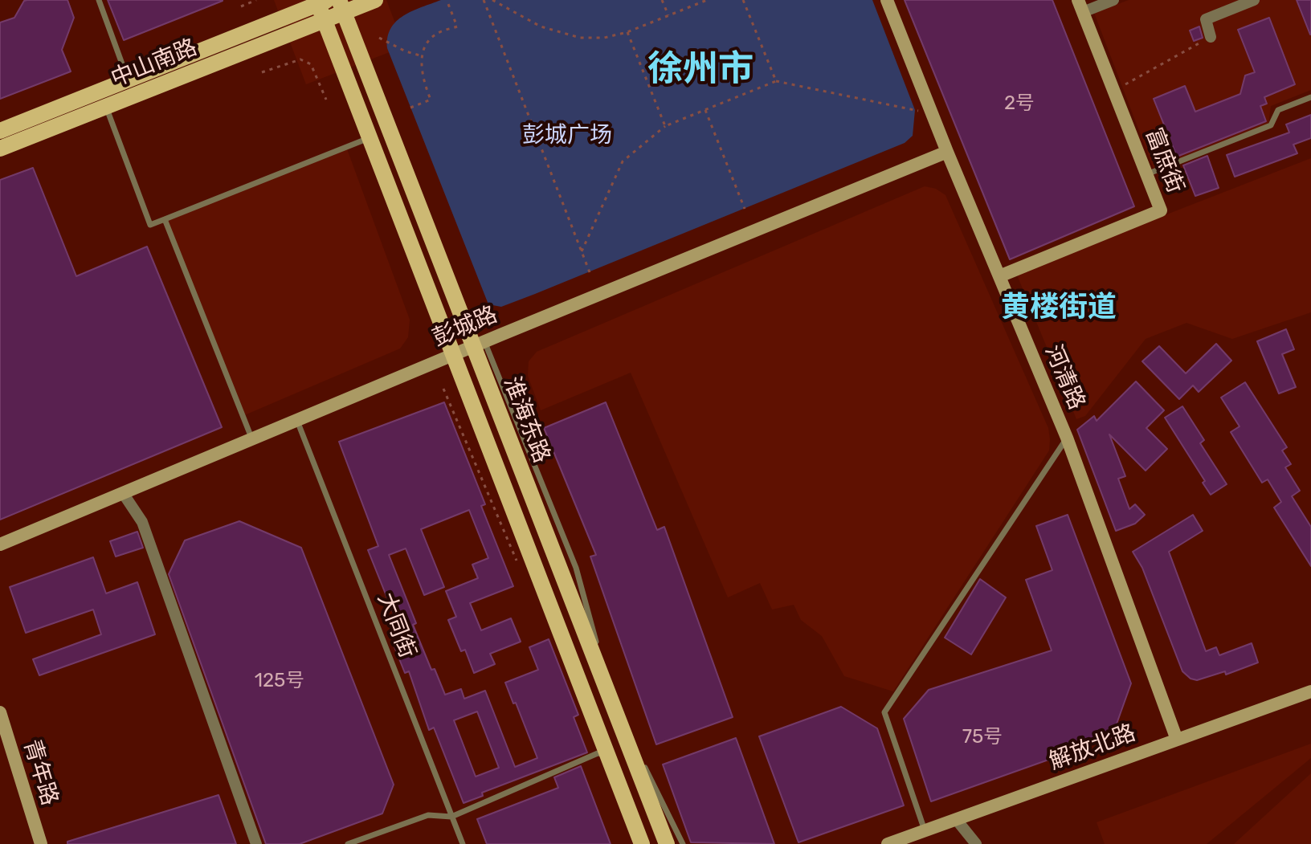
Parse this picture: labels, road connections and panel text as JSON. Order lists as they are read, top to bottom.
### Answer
{
  "streets": {
    "main road": ["中山南路", "淮海东路"],
    "street": [
      "富庶街",
      "彭城路",
      "河清路",
      "解放北路",
      "青年路"
    ],
    "lane": ["大同街"]
  },
  "crossings": [
    ["中山南路", "淮海东路"],
    ["富庶街", "河清路"],
    ["彭城路", "河清路"],
    ["彭城路", "淮海东路"],
    ["彭城路", "大同街"],
    ["河清路", "解放北路"]
  ],
  "districts": ["徐州市", "黄楼街道"],
  "parks": ["彭城广场"],
  "house_numbers": ["2号", "125号", "75号"]
}
